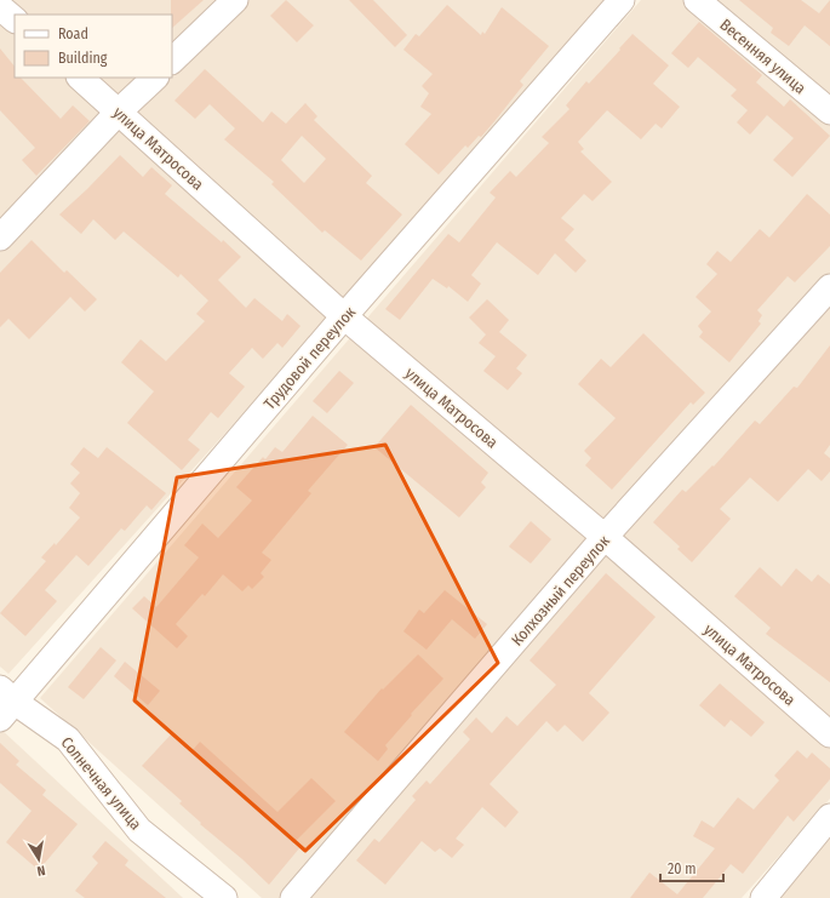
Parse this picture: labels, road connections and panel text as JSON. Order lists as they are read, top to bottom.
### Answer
{
  "streets": {
    "street": [
      "Весенняя улица",
      "улица Матросова",
      "Трудовой переулок",
      "Колхозный переулок",
      "Солнечная улица"
    ]
  },
  "crossings": [
    ["улица Матросова", "Трудовой переулок"],
    ["улица Матросова", "Колхозный переулок"],
    ["Трудовой переулок", "Солнечная улица"]
  ],
  "legend": ["Road", "Building"],
  "scale_bar": "20 m",
  "north": "bottom"
}
